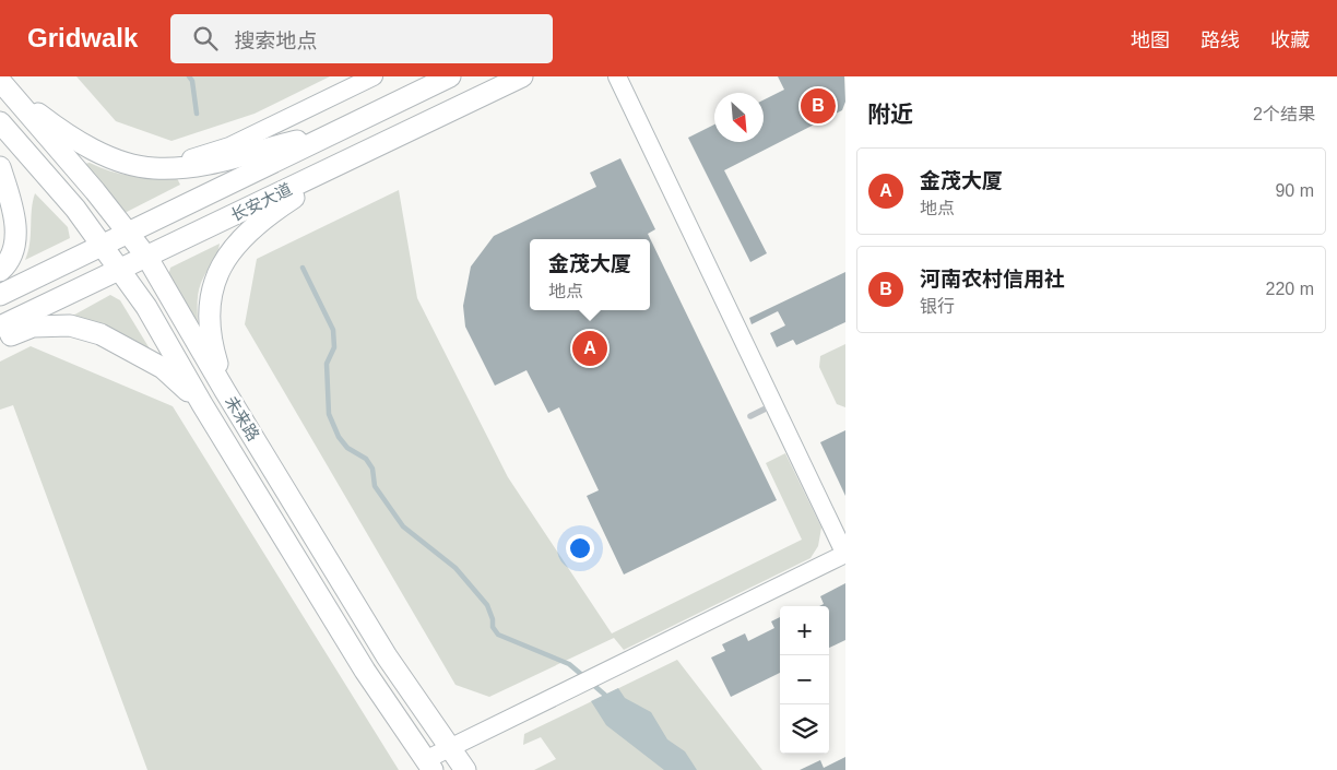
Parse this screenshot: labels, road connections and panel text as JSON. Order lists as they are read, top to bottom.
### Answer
{
  "streets": {
    "main road": ["长安大道", "未来路"]
  },
  "crossings": [
    ["长安大道", "未来路"]
  ],
  "north": "bottom right",
  "page": {
    "header": "Gridwalk",
    "search": "搜索地点",
    "nav": ["地图", "路线", "收藏"],
    "heading": ["附近", "2个结果"],
    "pins": ["B", "A"],
    "list": [
      {
        "mark": "A",
        "name": "金茂大厦",
        "note": "地点",
        "value": "90 m"
      },
      {
        "mark": "B",
        "name": "河南农村信用社",
        "note": "银行",
        "value": "220 m"
      }
    ],
    "popup": ["金茂大厦", "地点"],
    "map_buttons": ["+", "−"]
  }
}
